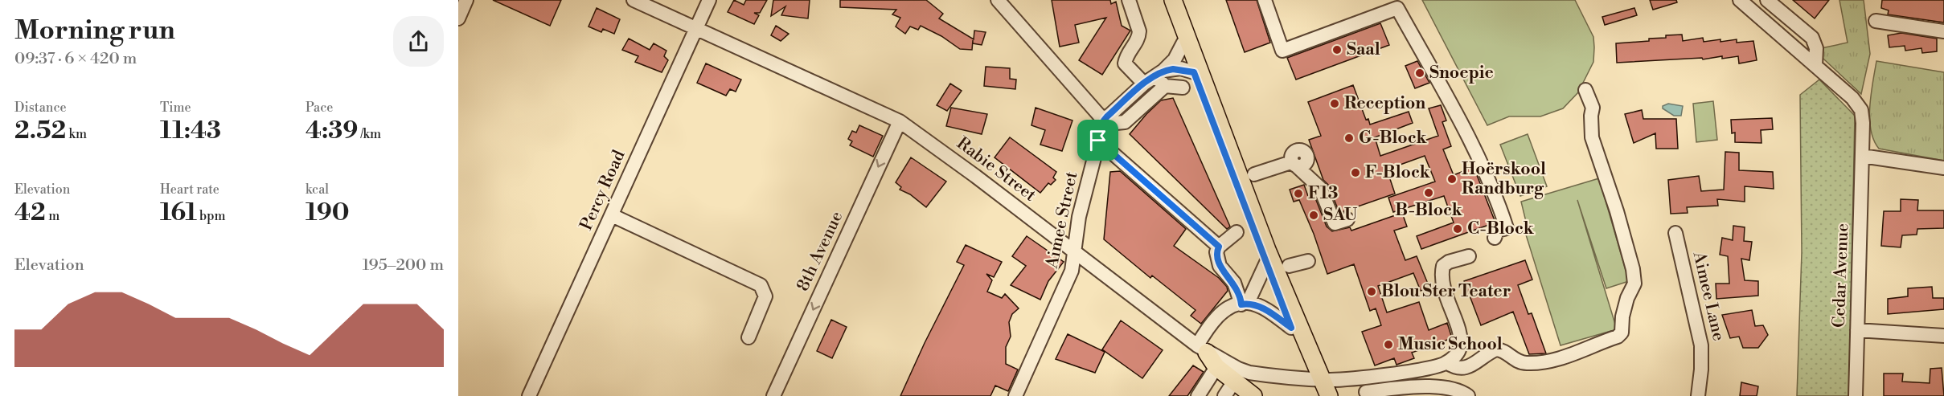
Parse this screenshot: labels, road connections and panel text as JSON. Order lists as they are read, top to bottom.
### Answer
{
  "streets": {
    "street": [
      "Rabie Street",
      "Percy Road",
      "Aimee Street",
      "8th Avenue",
      "Cedar Avenue",
      "Aimee Lane"
    ]
  },
  "crossings": [
    ["Rabie Street", "Percy Road"],
    ["Rabie Street", "Aimee Street"],
    ["Rabie Street", "8th Avenue"]
  ],
  "one_way": ["8th Avenue"],
  "places": [
    "Saal",
    "Snoepie",
    "Reception",
    "G-Block",
    "F-Block",
    "Hoërskool Randburg",
    "B-Block",
    "F13",
    "SAU",
    "C-Block",
    "Blou Ster Teater",
    "Music School"
  ],
  "page": {
    "heading": ["Morning run", "09:37 · 6 × 420 m"],
    "stats": [
      ["Distance", "2.52 km"],
      ["Time", "11:43"],
      ["Pace", "4:39 /km"],
      ["Elevation", "42 m"],
      ["Heart rate", "161 bpm"],
      ["kcal", "190"]
    ],
    "chart": ["Elevation", "195–200 m"]
  }
}
